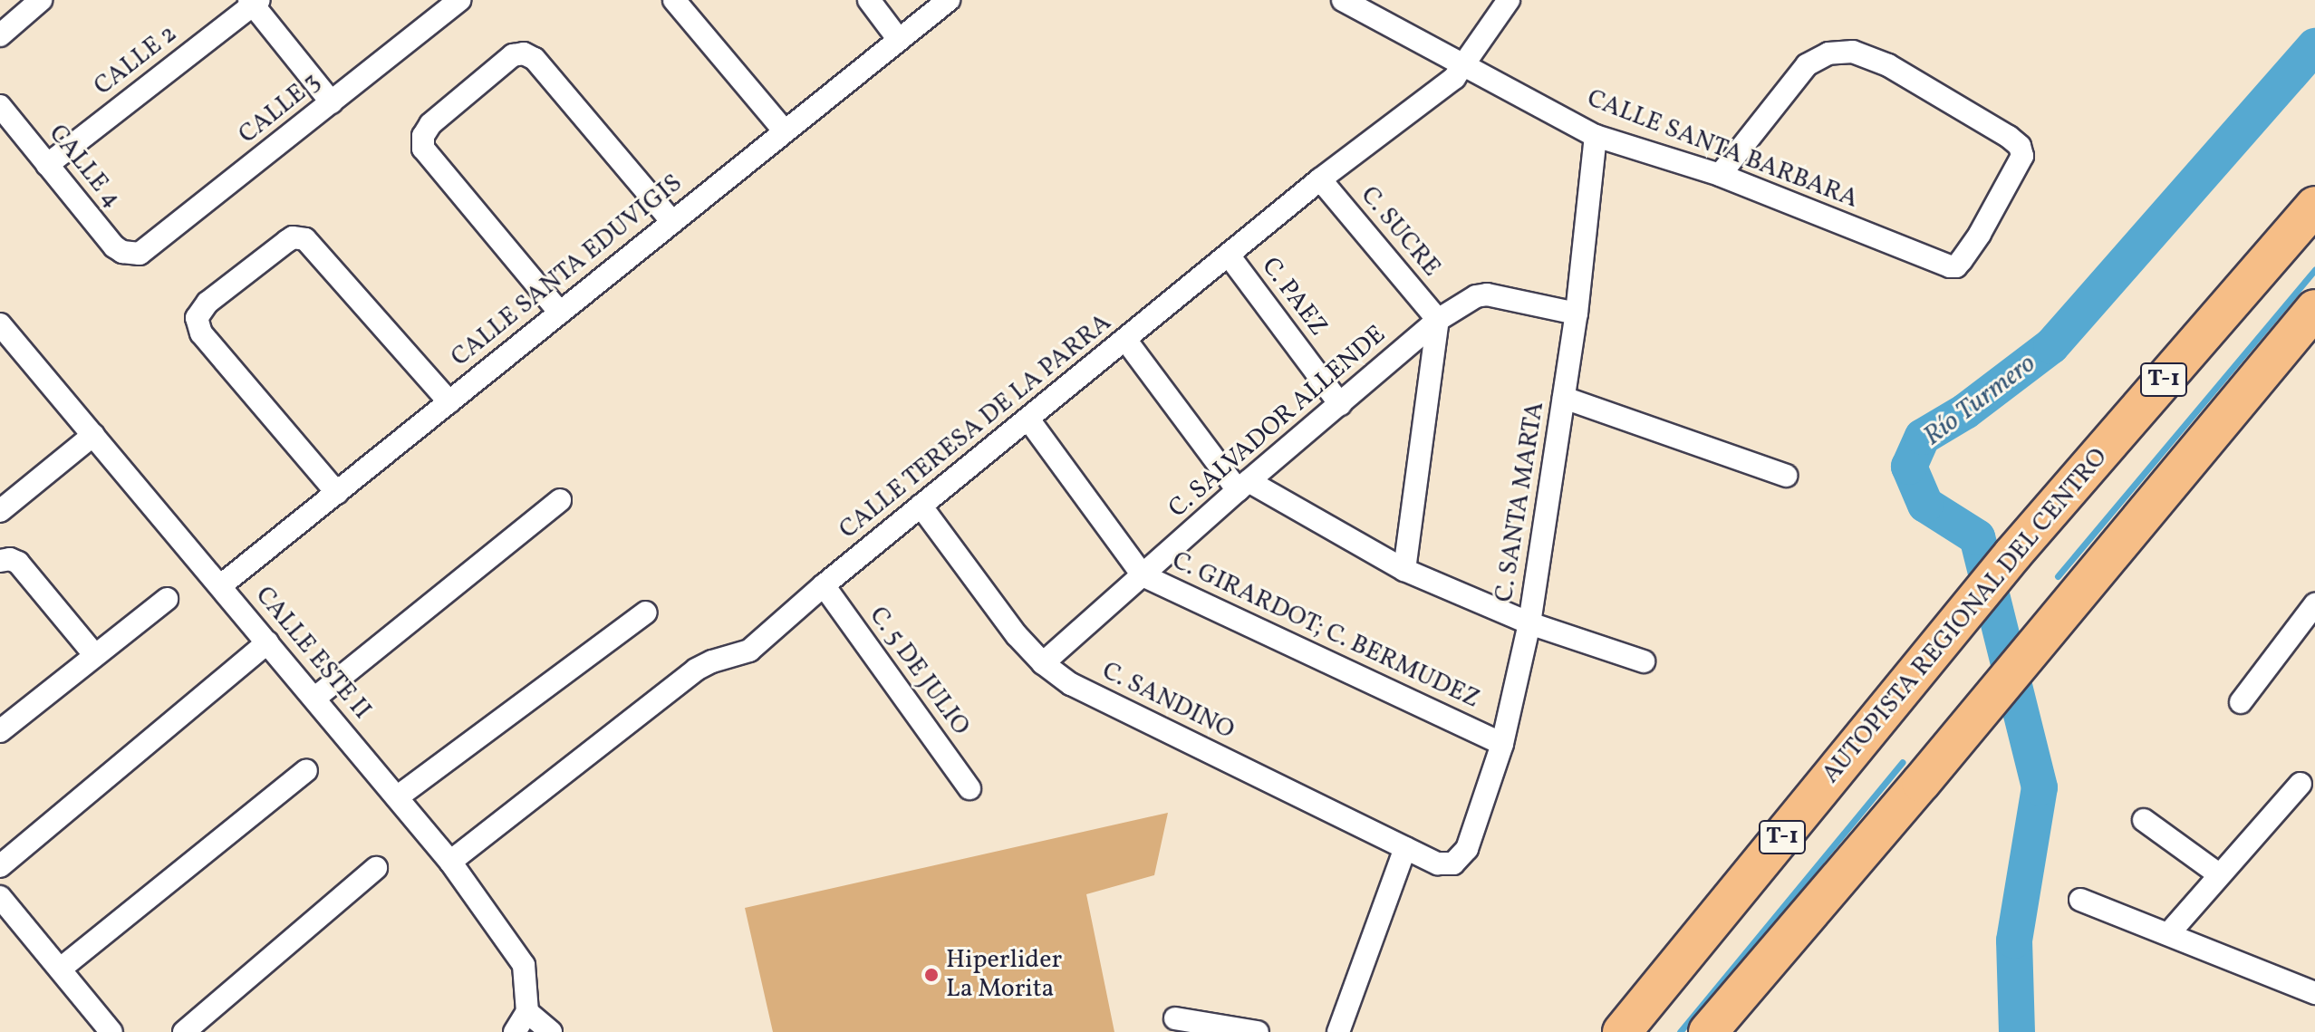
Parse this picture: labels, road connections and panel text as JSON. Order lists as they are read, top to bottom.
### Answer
{
  "streets": {
    "highway": ["T-1", "AUTOPISTA REGIONAL DEL CENTRO"],
    "street": [
      "CALLE 2",
      "CALLE 3",
      "CALLE SANTA BARBARA",
      "CALLE 4",
      "C. SUCRE",
      "CALLE SANTA EDUVIGIS",
      "C. PAEZ",
      "C. SALVADOR ALLENDE",
      "CALLE TERESA DE LA PARRA",
      "C. SANTA MARTA",
      "C. GIRARDOT; C. BERMUDEZ",
      "CALLE ESTE II",
      "C. 5 DE JULIO",
      "C. SANDINO"
    ]
  },
  "crossings": [
    ["CALLE 2", "CALLE 4"],
    ["CALLE 3", "CALLE 4"],
    ["CALLE SANTA BARBARA", "CALLE TERESA DE LA PARRA"],
    ["CALLE SANTA BARBARA", "C. SANTA MARTA"],
    ["C. SUCRE", "C. SALVADOR ALLENDE"],
    ["C. SUCRE", "CALLE TERESA DE LA PARRA"],
    ["CALLE SANTA EDUVIGIS", "CALLE ESTE II"],
    ["C. PAEZ", "C. SALVADOR ALLENDE"],
    ["C. PAEZ", "CALLE TERESA DE LA PARRA"],
    ["C. SALVADOR ALLENDE", "C. SANTA MARTA"],
    ["C. SALVADOR ALLENDE", "C. GIRARDOT; C. BERMUDEZ"],
    ["C. SALVADOR ALLENDE", "C. SANDINO"],
    ["CALLE TERESA DE LA PARRA", "C. GIRARDOT; C. BERMUDEZ"],
    ["CALLE TERESA DE LA PARRA", "CALLE ESTE II"],
    ["CALLE TERESA DE LA PARRA", "C. 5 DE JULIO"],
    ["CALLE TERESA DE LA PARRA", "C. SANDINO"],
    ["C. SANTA MARTA", "C. GIRARDOT; C. BERMUDEZ"],
    ["C. SANTA MARTA", "C. SANDINO"]
  ],
  "water": ["Río Turmero"],
  "places": ["Hiperlider La Morita"]
}
